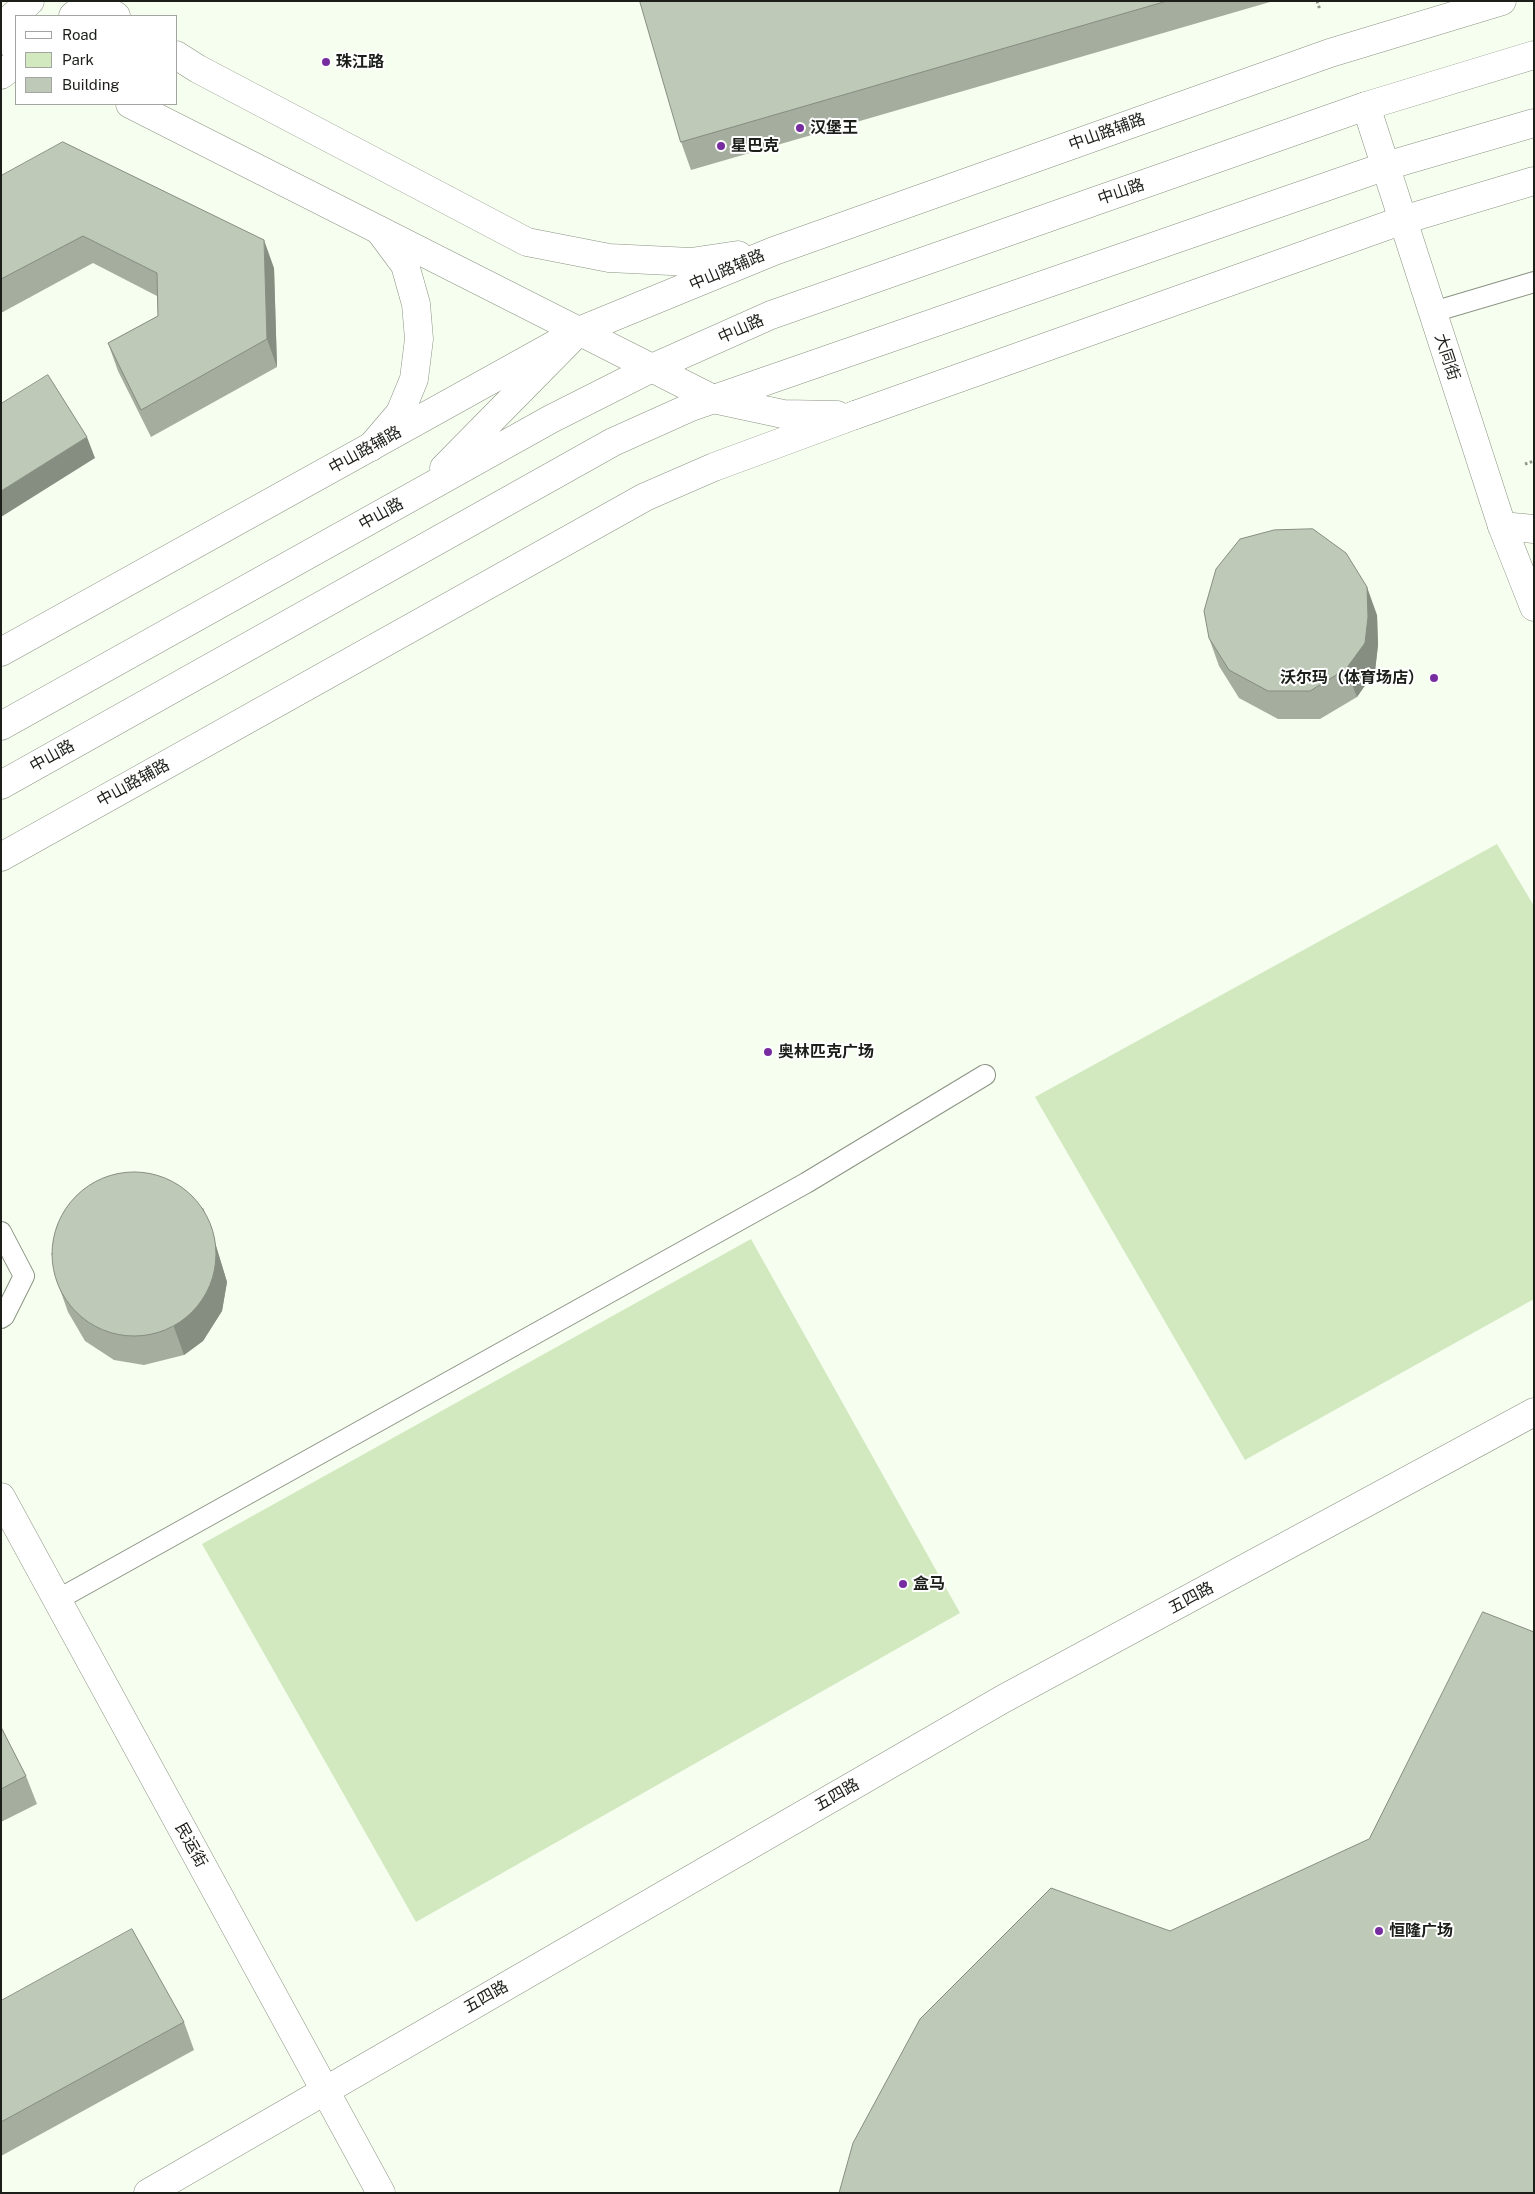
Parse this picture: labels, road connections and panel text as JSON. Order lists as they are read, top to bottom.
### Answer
{
  "streets": {
    "main road": [
      "中山路辅路",
      "中山路",
      "大同街",
      "五四路",
      "民运街"
    ]
  },
  "crossings": [
    ["中山路辅路", "大同街"],
    ["中山路", "大同街"],
    ["五四路", "民运街"]
  ],
  "places": [
    "珠江路",
    "汉堡王",
    "星巴克",
    "沃尔玛（体育场店）",
    "奥林匹克广场",
    "盒马",
    "恒隆广场"
  ],
  "legend": ["Road", "Park", "Building"]
}
